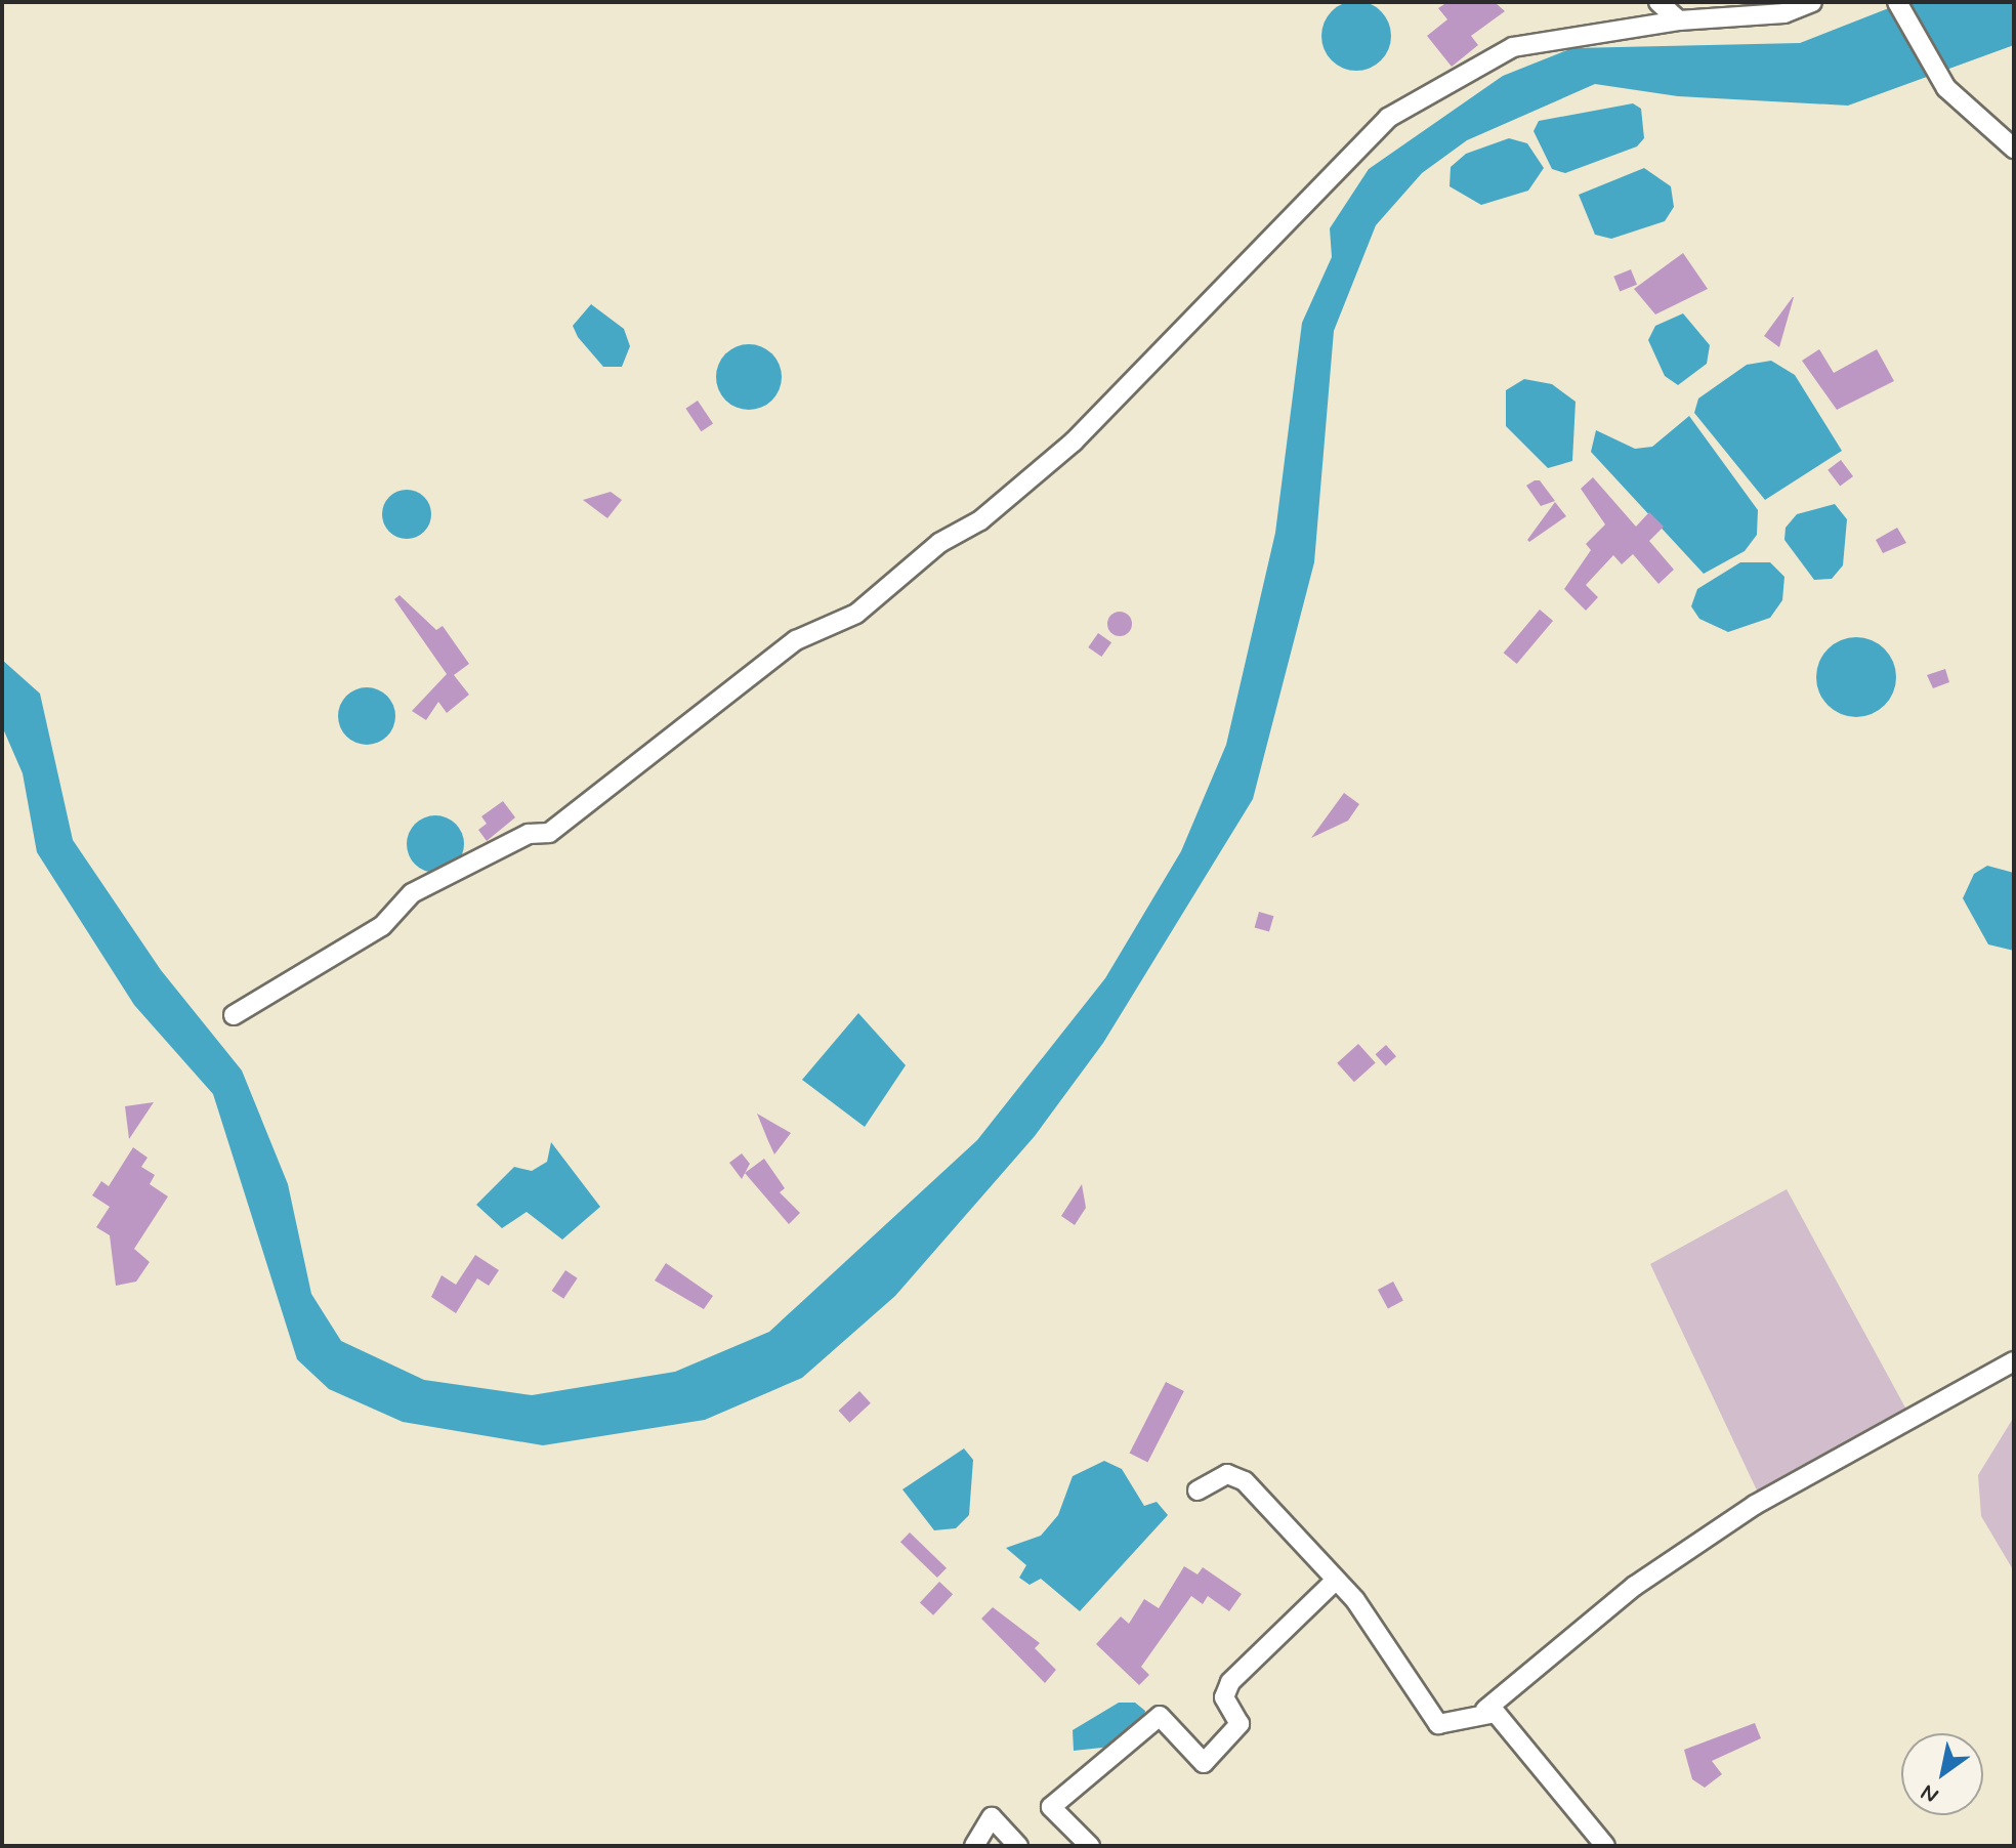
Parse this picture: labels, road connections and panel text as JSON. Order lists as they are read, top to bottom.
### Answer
{
  "north": "bottom left"
}
